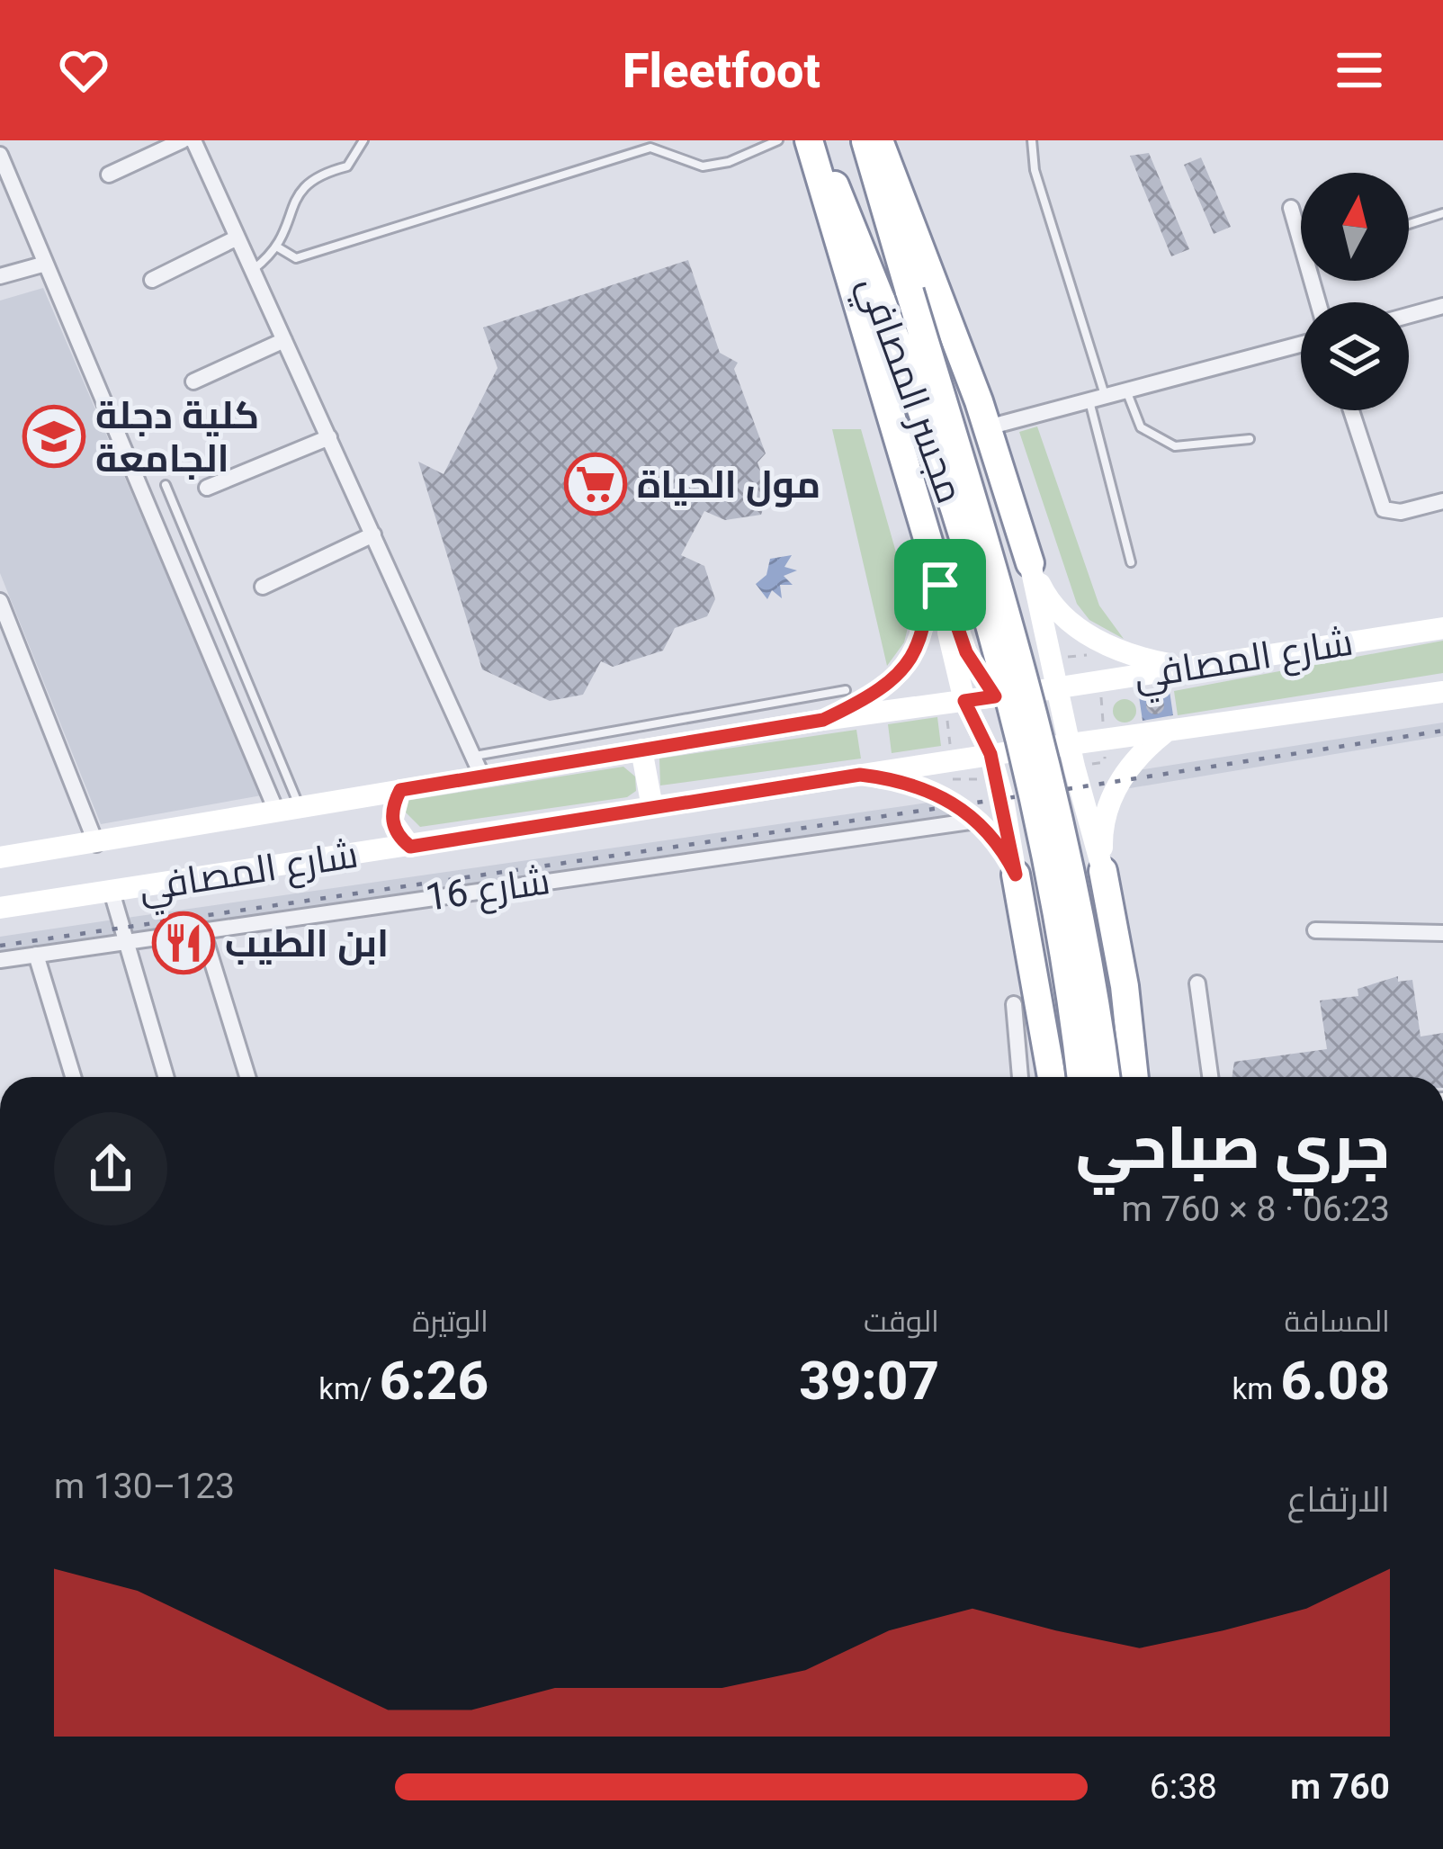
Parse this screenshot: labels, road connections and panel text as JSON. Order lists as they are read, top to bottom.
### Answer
{
  "streets": {
    "highway": ["مجسر المصافي"],
    "main road": ["شارع المصافي"],
    "street": ["شارع 16"]
  },
  "places": {
    "school or university": ["كلية دجلة الجامعة"],
    "supermarket": ["مول الحياة"],
    "restaurant": ["ابن الطيب"]
  },
  "north": "top",
  "page": {
    "header": "Fleetfoot",
    "heading": ["جري صباحي", "06:23 · 8 × 760 m"],
    "stats": [
      ["المسافة", "6.08 km"],
      ["الوقت", "39:07"],
      ["الوتيرة", "6:26 /km"]
    ],
    "chart": ["الارتفاع", "123–130 m"],
    "list": [
      {
        "name": "760 m",
        "note": "6:38"
      }
    ]
  }
}
